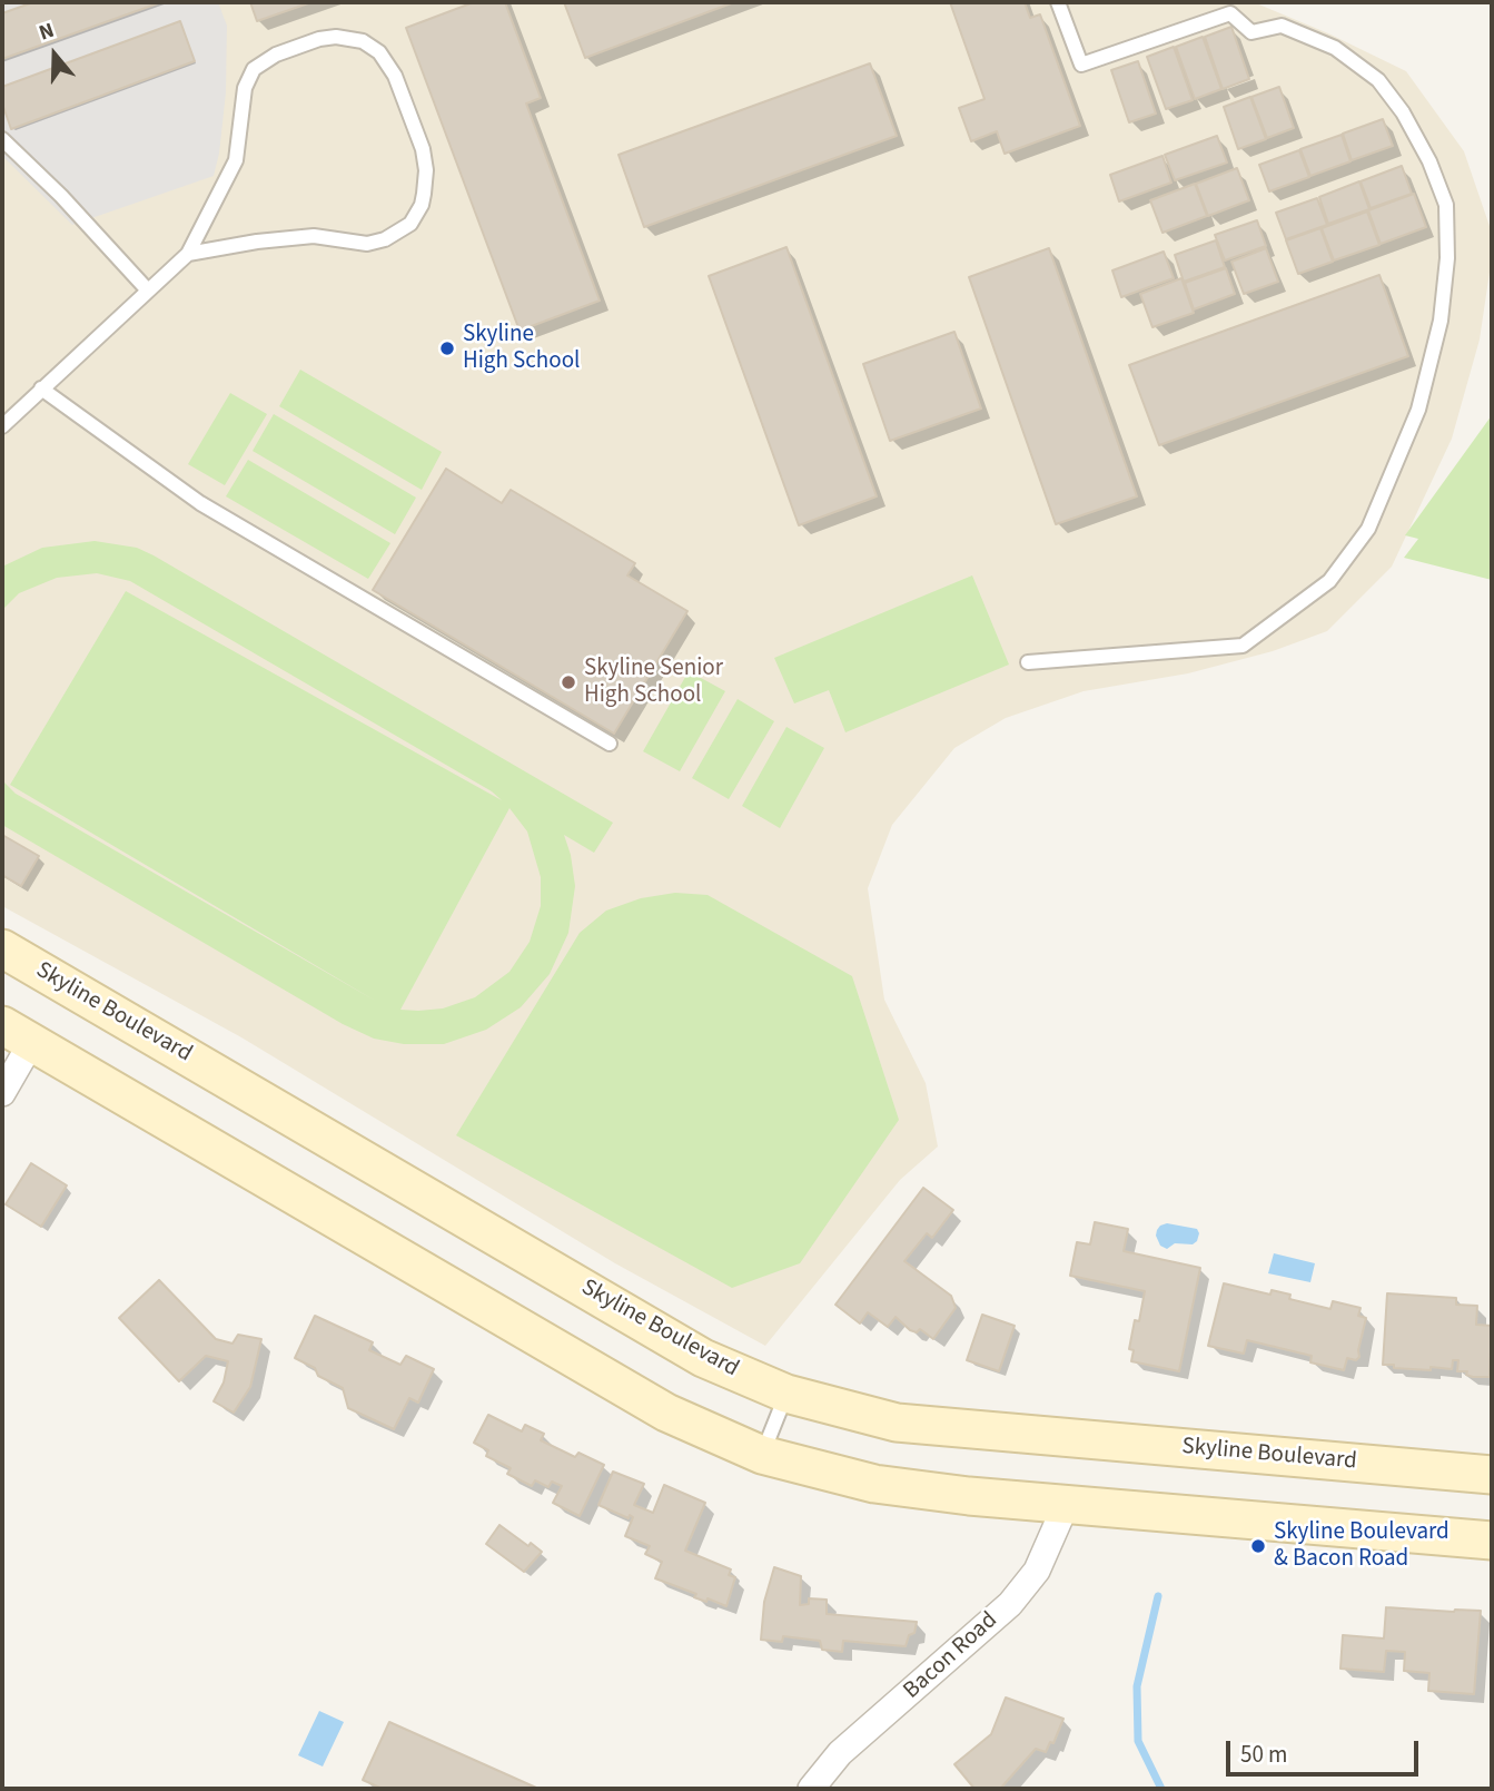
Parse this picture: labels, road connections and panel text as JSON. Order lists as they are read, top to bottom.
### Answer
{
  "streets": {
    "main road": ["Skyline Boulevard"],
    "street": ["Bacon Road"]
  },
  "places": ["Skyline High School", "Skyline Senior High School", "Skyline Boulevard & Bacon Road"],
  "scale_bar": "50 m",
  "north": "top"
}
